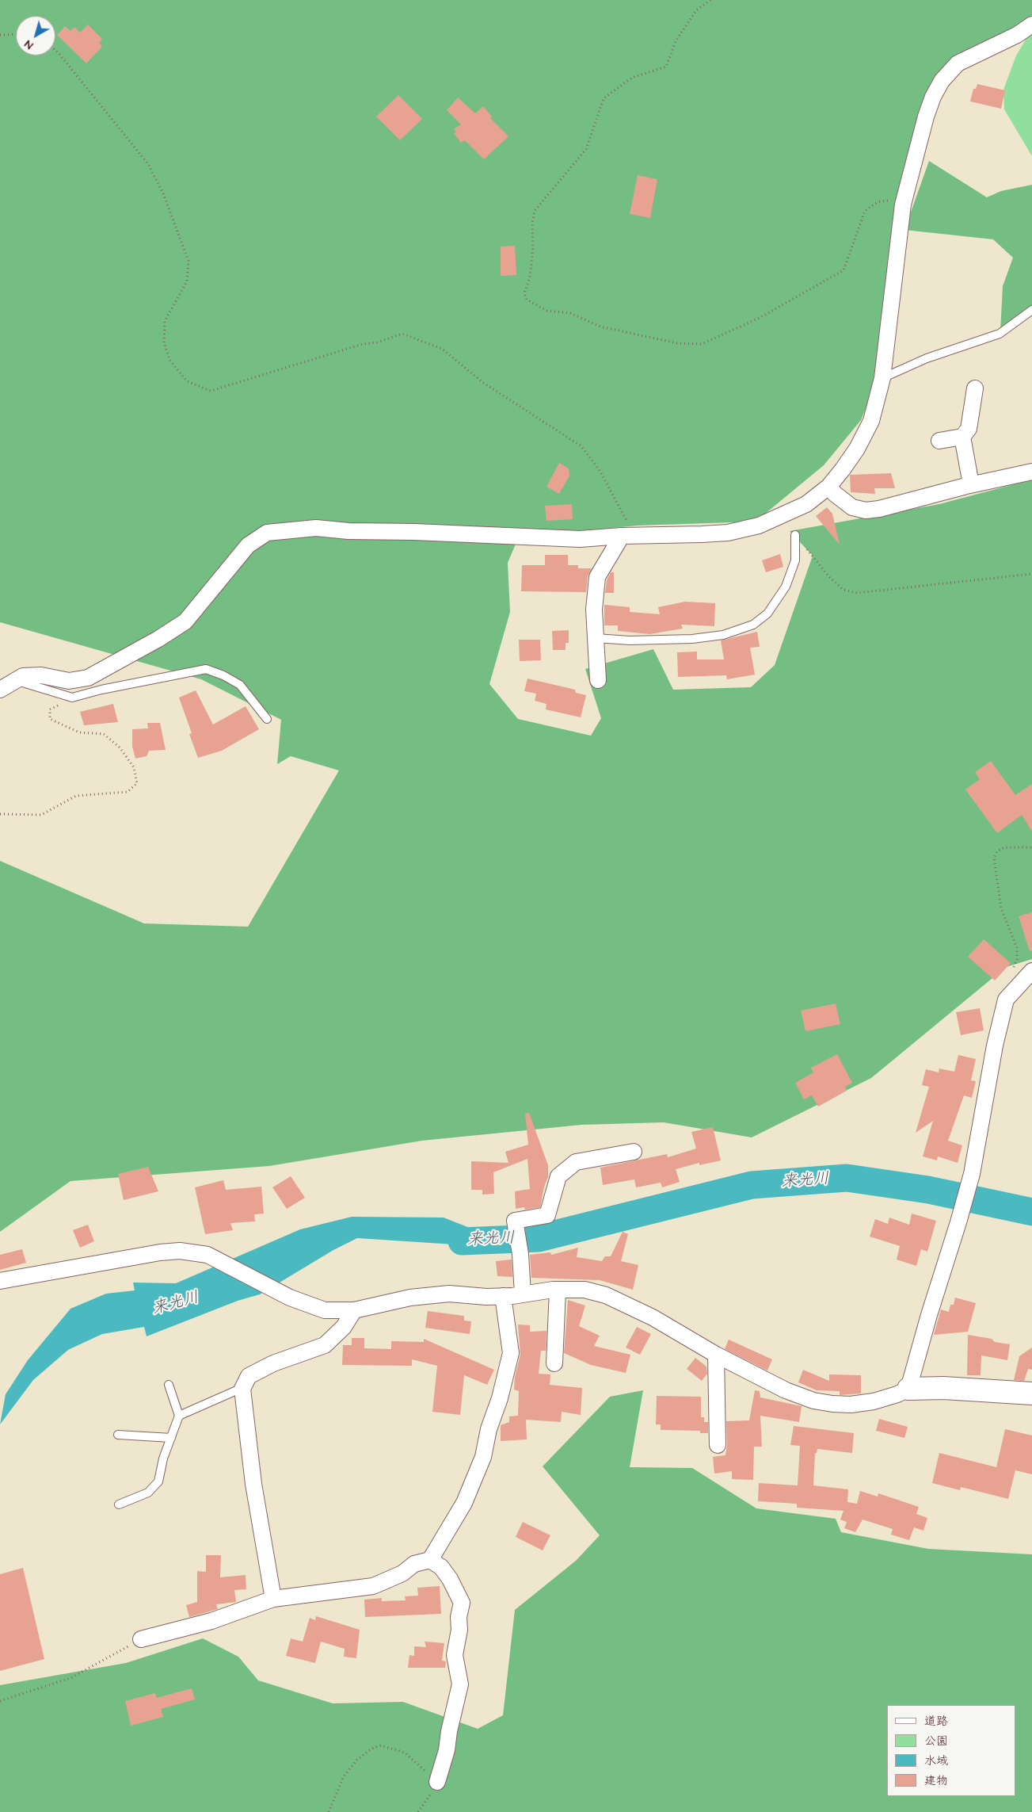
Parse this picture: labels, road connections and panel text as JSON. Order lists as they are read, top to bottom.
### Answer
{
  "water": ["来光川"],
  "legend": [
    "道路",
    "公園",
    "水域",
    "建物"
  ],
  "north": "bottom left"
}
